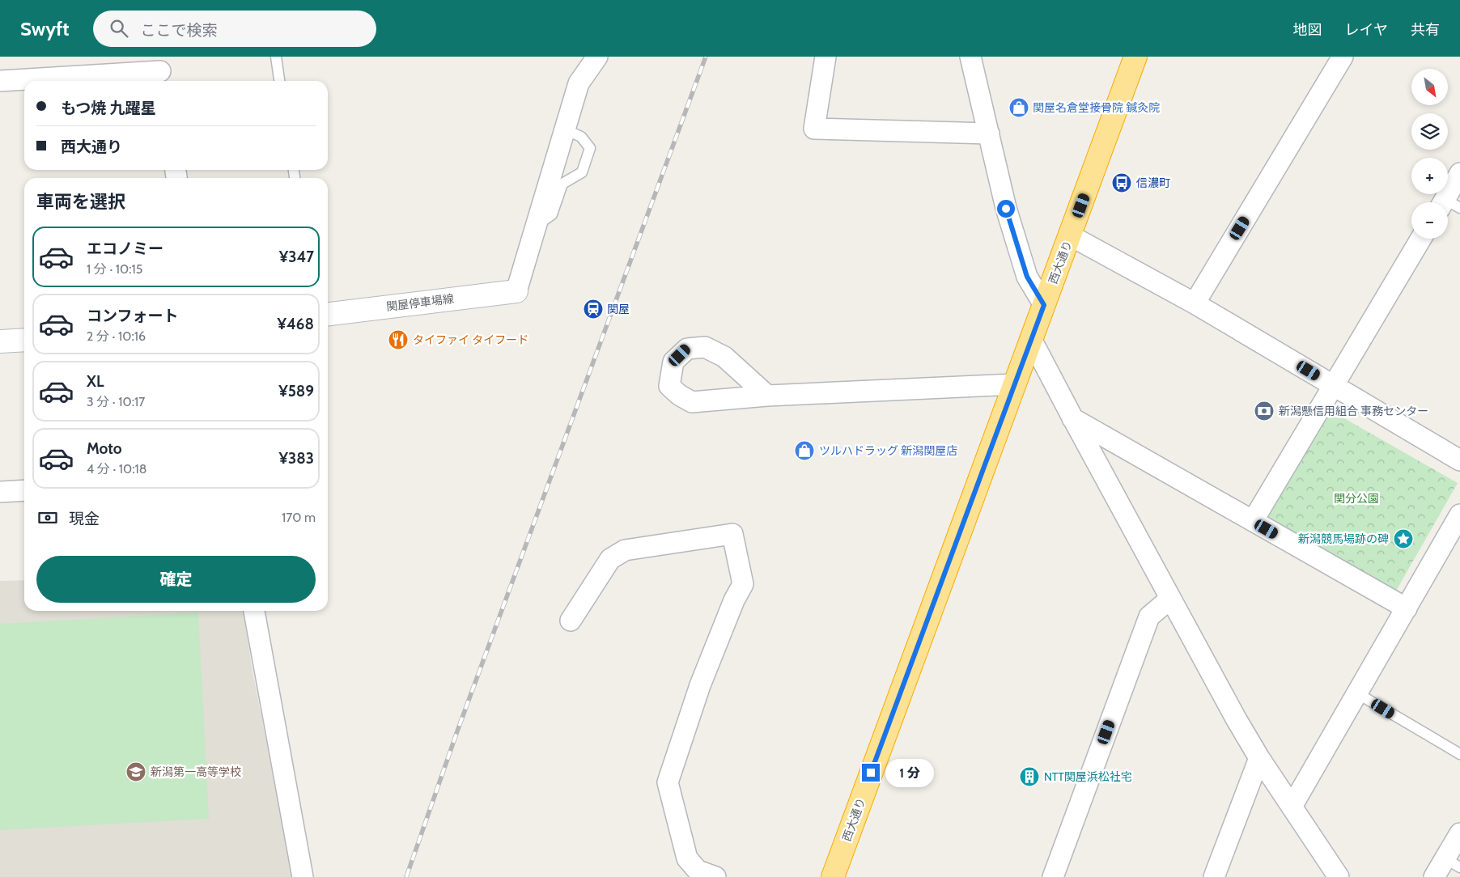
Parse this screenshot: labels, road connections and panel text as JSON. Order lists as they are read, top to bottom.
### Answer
{
  "streets": {
    "highway": ["西大通り"],
    "main road": ["関屋停車場線"]
  },
  "parks": ["関分公園"],
  "places": {
    "shop": ["関屋名倉堂接骨院 鍼灸院", "ツルハドラッグ 新潟関屋店"],
    "bus stop": ["信濃町"],
    "station": ["関屋"],
    "restaurant": ["タイファイ タイフード"],
    "bank": ["新潟懸信用組合 事務センター"],
    "place": ["新潟競馬場跡の碑"],
    "school or university": ["新潟第一高等学校"],
    "building": ["NTT関屋浜松社宅"]
  },
  "north": "bottom right",
  "page": {
    "header": "Swyft",
    "search": "ここで検索",
    "nav": ["地図", "レイヤ", "共有"],
    "map_buttons": ["+", "−"],
    "banner": ["もつ焼 九躍星", "西大通り"],
    "heading": "車両を選択",
    "list": [
      {
        "name": "エコノミー",
        "note": "1 分 · 10:15",
        "value": "¥347"
      },
      {
        "name": "コンフォート",
        "note": "2 分 · 10:16",
        "value": "¥468"
      },
      {
        "name": "XL",
        "note": "3 分 · 10:17",
        "value": "¥589"
      },
      {
        "name": "Moto",
        "note": "4 分 · 10:18",
        "value": "¥383"
      }
    ],
    "pay": ["現金", "170 m"],
    "buttons": "確定",
    "bubble": "1 分"
  }
}
